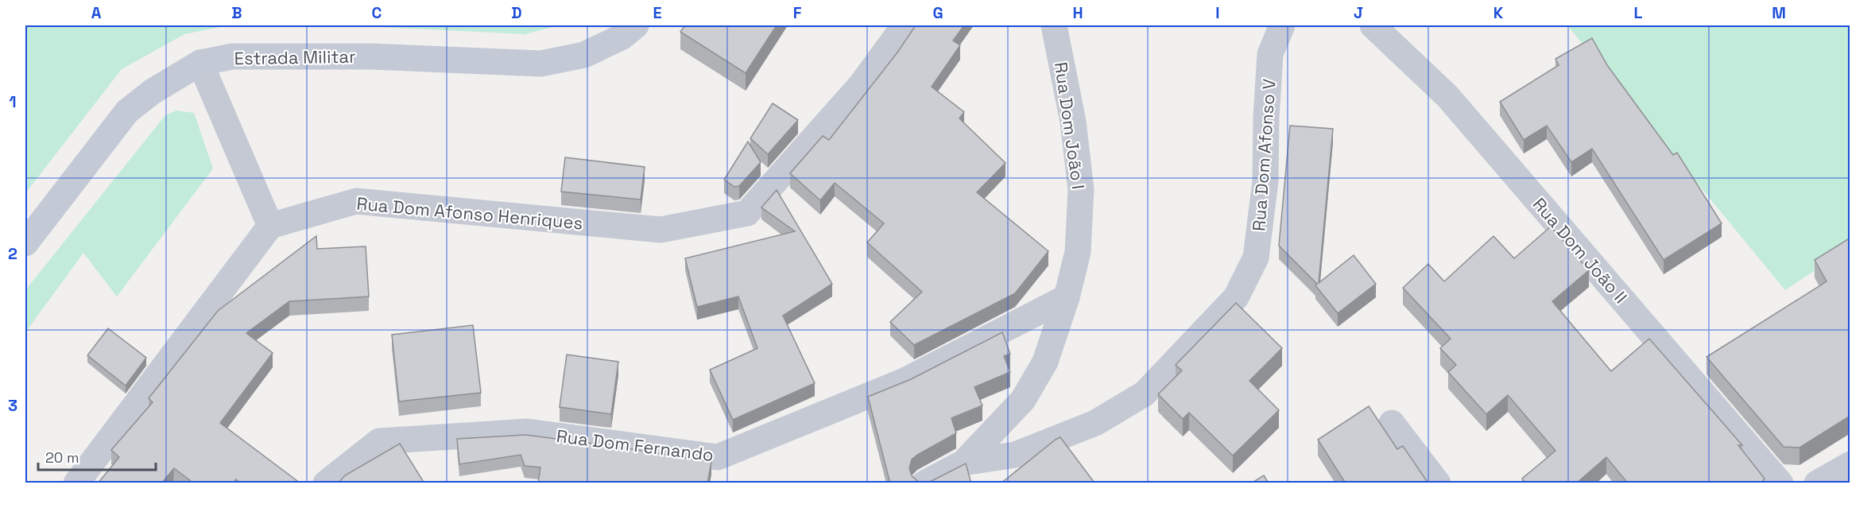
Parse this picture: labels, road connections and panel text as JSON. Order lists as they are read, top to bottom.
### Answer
{
  "streets": {
    "street": [
      "Estrada Militar",
      "Rua Dom João I",
      "Rua Dom Afonso V",
      "Rua Dom Afonso Henriques",
      "Rua Dom João II",
      "Rua Dom Fernando"
    ]
  },
  "crossings": [
    ["Rua Dom João I", "Rua Dom Afonso V"],
    ["Rua Dom João I", "Rua Dom Fernando"]
  ],
  "scale_bar": "20 m",
  "grid": {
    "columns": [
      "A",
      "B",
      "C",
      "D",
      "E",
      "F",
      "G",
      "H",
      "I",
      "J",
      "K",
      "L",
      "M"
    ],
    "rows": ["1", "2", "3"]
  }
}
